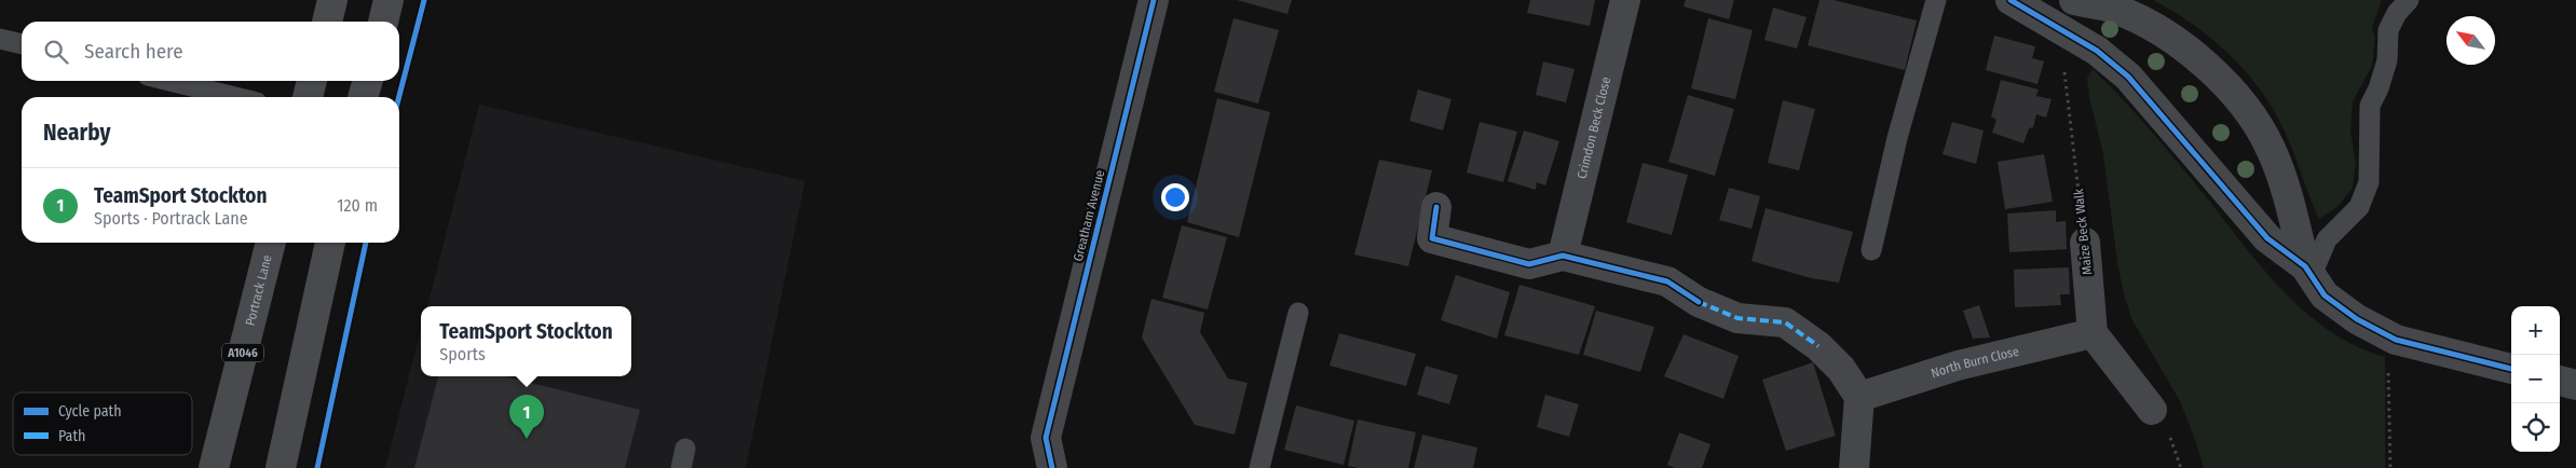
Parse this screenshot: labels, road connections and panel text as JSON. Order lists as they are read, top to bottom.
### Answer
{
  "streets": {
    "main road": ["Portrack Lane", "A1046"],
    "street": [
      "Crimdon Beck Close",
      "Greatham Avenue",
      "Maize Beck Walk",
      "North Burn Close"
    ]
  },
  "crossings": [
    ["Maize Beck Walk", "North Burn Close"]
  ],
  "legend": ["Cycle path", "Path"],
  "north": "top left",
  "page": {
    "search": "Search here",
    "heading": "Nearby",
    "list": [
      {
        "mark": "1",
        "name": "TeamSport Stockton",
        "note": "Sports · Portrack Lane",
        "value": "120 m"
      }
    ],
    "map_buttons": ["+", "−"],
    "popup": ["TeamSport Stockton", "Sports"],
    "pins": "1"
  }
}
